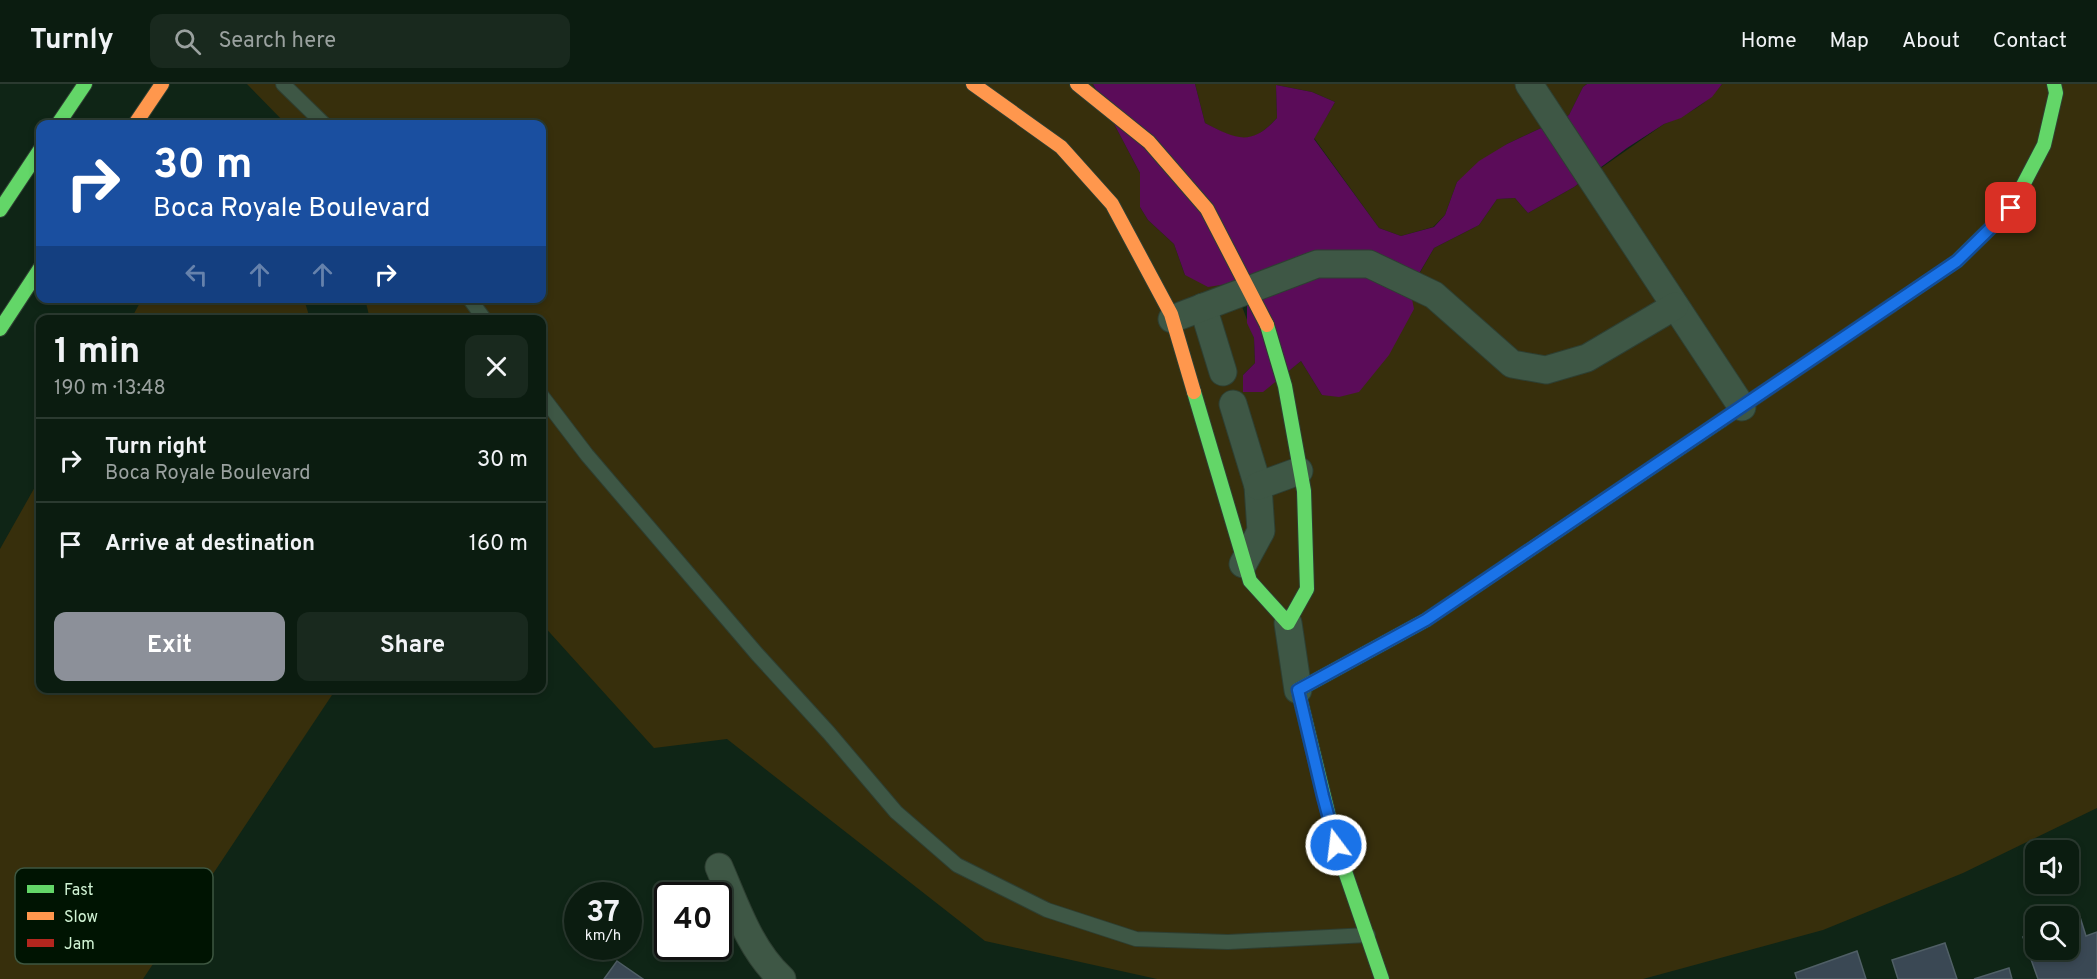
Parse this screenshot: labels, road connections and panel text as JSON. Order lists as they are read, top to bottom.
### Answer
{
  "legend": ["Fast", "Slow", "Jam"],
  "page": {
    "header": "Turnly",
    "search": "Search here",
    "nav": [
      "Home",
      "Map",
      "About",
      "Contact"
    ],
    "turn": ["30 m", "Boca Royale Boulevard"],
    "heading": ["1 min", "190 m · 13:48"],
    "list": [
      {
        "name": "Turn right",
        "note": "Boca Royale Boulevard",
        "value": "30 m"
      },
      {
        "name": "Arrive at destination",
        "value": "160 m"
      }
    ],
    "buttons": ["Exit", "Share"],
    "speed": "37 km/h",
    "limit": "40"
  }
}
